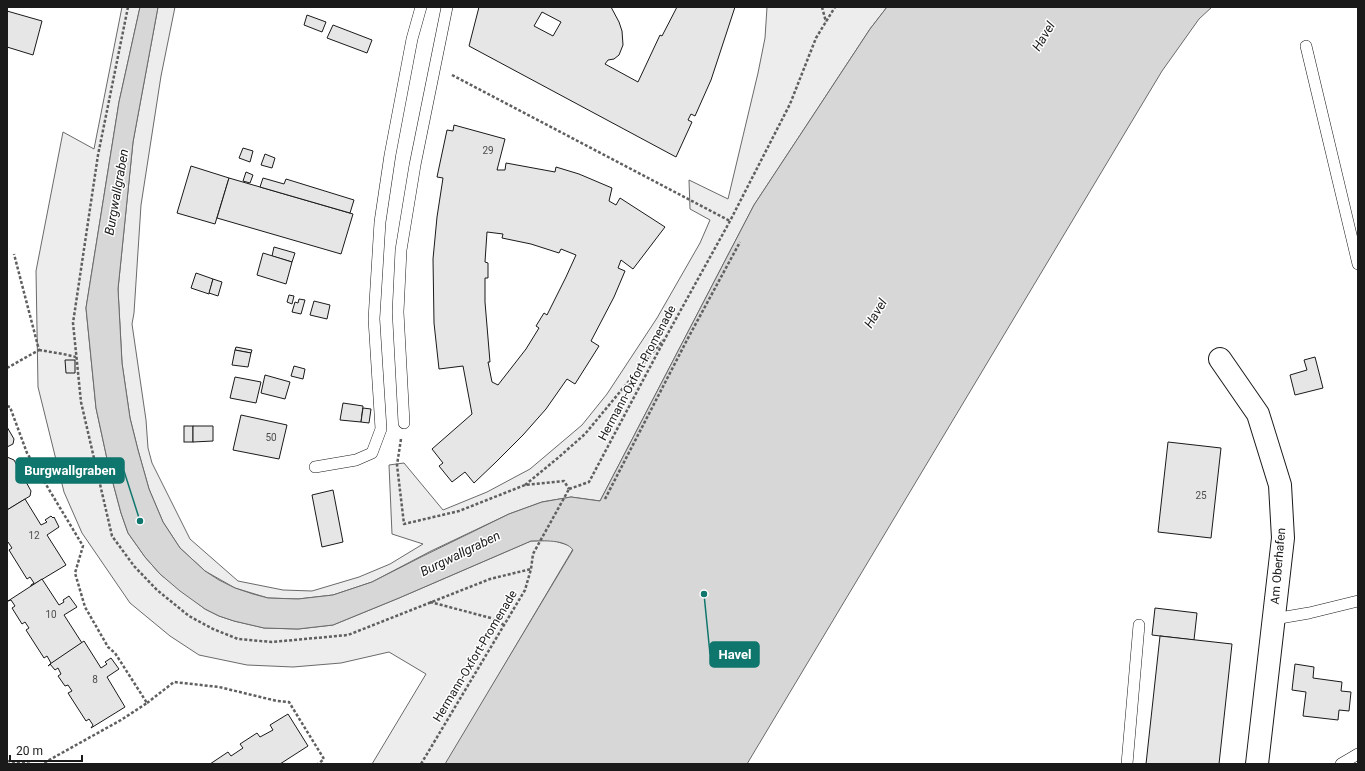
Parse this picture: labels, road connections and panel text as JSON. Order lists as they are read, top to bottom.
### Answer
{
  "streets": {
    "street": ["Am Oberhafen"],
    "path": ["Hermann-Oxfort-Promenade"]
  },
  "water": ["Havel", "Burgwallgraben"],
  "places": ["Burgwallgraben", "Havel"],
  "house_numbers": [
    "29",
    "50",
    "25",
    "12",
    "10",
    "8"
  ],
  "scale_bar": "20 m"
}
